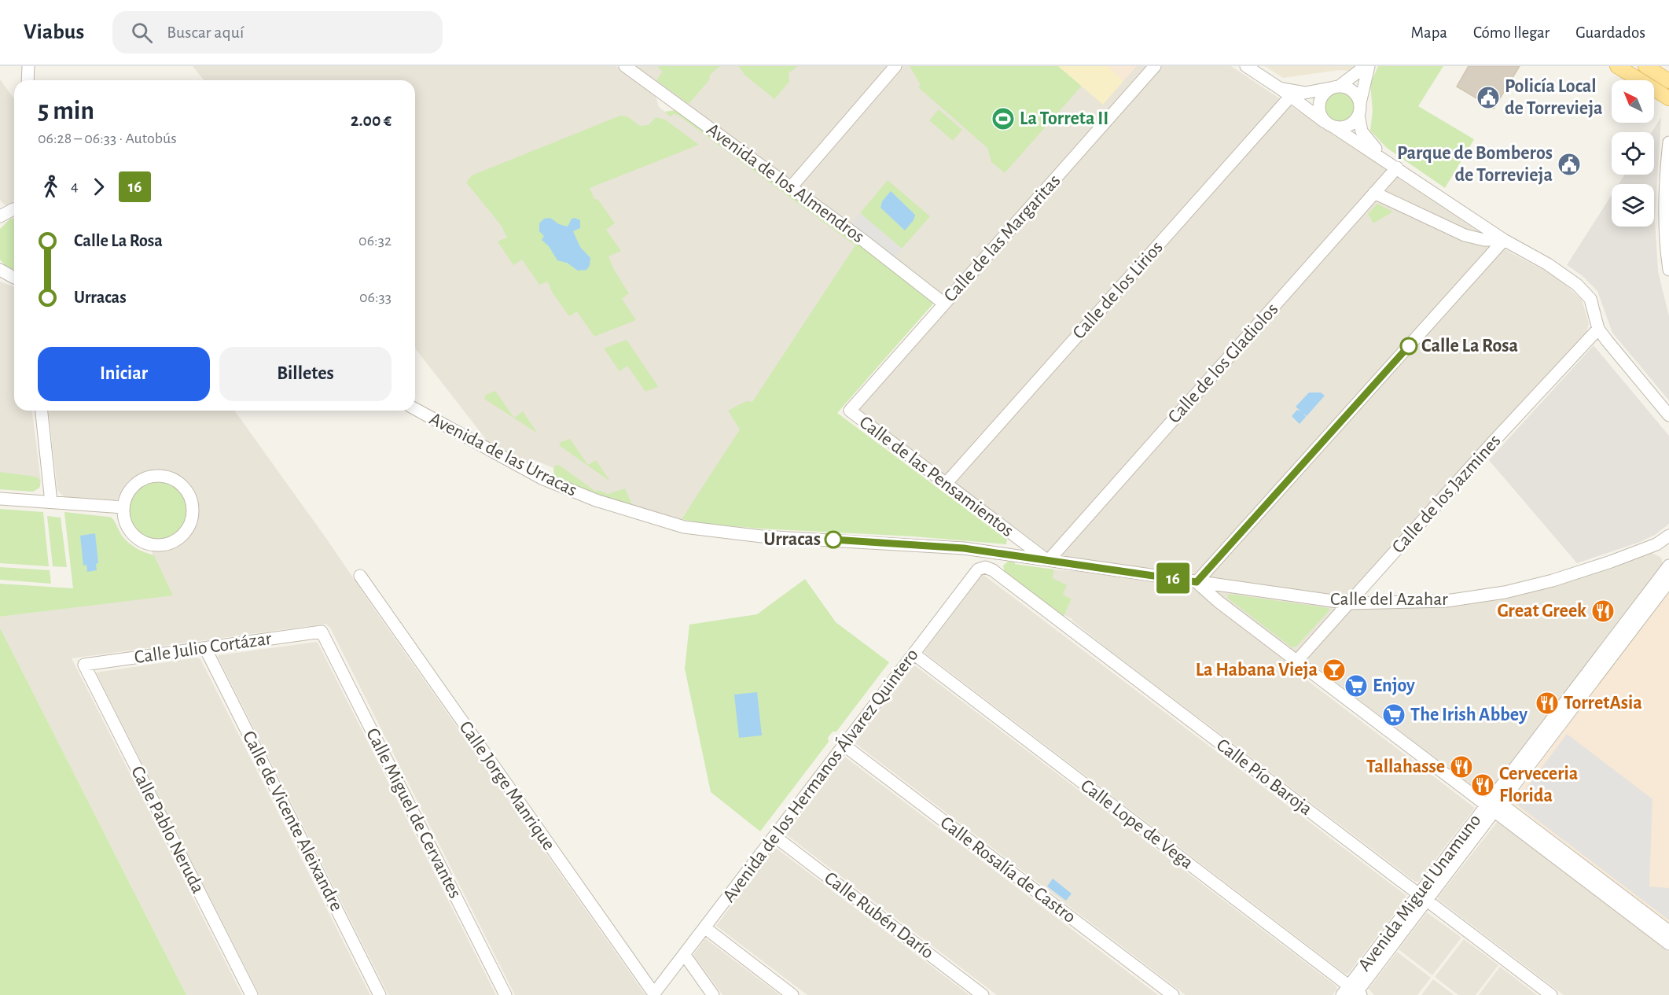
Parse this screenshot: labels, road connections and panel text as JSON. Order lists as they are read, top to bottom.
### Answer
{
  "streets": {
    "street": [
      "Avenida de los Almendros",
      "Calle de las Margaritas",
      "Calle de los Lirios",
      "Calle de los Gladiolos",
      "Avenida de las Urracas",
      "Calle de las Pensamientos",
      "Calle de los Jazmines",
      "Calle del Azahar",
      "Calle Julio Cortázar",
      "Avenida de los Hermanos Álvarez Quintero",
      "Calle Pío Baroja",
      "Calle Jorge Manrique",
      "Calle Miguel de Cervantes",
      "Calle de Vicente Aleixandre",
      "Calle Lope de Vega",
      "Calle Pablo Neruda",
      "Calle Rosalía de Castro",
      "Avenida Miguel Unamuno",
      "Calle Rubén Darío"
    ]
  },
  "crossings": [
    ["Avenida de los Almendros", "Calle de las Margaritas"],
    ["Calle de las Margaritas", "Calle de las Pensamientos"],
    ["Calle de los Lirios", "Calle de las Pensamientos"],
    ["Calle de los Gladiolos", "Avenida de las Urracas"],
    ["Calle de los Gladiolos", "Calle de las Pensamientos"],
    ["Calle de los Gladiolos", "Calle del Azahar"],
    ["Avenida de las Urracas", "Calle de las Pensamientos"],
    ["Avenida de las Urracas", "Calle del Azahar"],
    ["Calle de las Pensamientos", "Calle del Azahar"],
    ["Calle de los Jazmines", "Calle del Azahar"],
    ["Calle Julio Cortázar", "Calle Miguel de Cervantes"],
    ["Calle Julio Cortázar", "Calle de Vicente Aleixandre"],
    ["Calle Julio Cortázar", "Calle Pablo Neruda"],
    ["Avenida de los Hermanos Álvarez Quintero", "Calle Pío Baroja"],
    ["Avenida de los Hermanos Álvarez Quintero", "Calle Jorge Manrique"],
    ["Avenida de los Hermanos Álvarez Quintero", "Calle Lope de Vega"],
    ["Avenida de los Hermanos Álvarez Quintero", "Calle Rosalía de Castro"],
    ["Avenida de los Hermanos Álvarez Quintero", "Calle Rubén Darío"],
    ["Calle Pío Baroja", "Avenida Miguel Unamuno"],
    ["Calle Lope de Vega", "Avenida Miguel Unamuno"]
  ],
  "places": {
    "public building": ["Policía Local de Torrevieja", "Parque de Bomberos de Torrevieja"],
    "sports": ["La Torreta II"],
    "other": ["Calle La Rosa", "Urracas"],
    "restaurant": [
      "Great Greek",
      "TorretAsia",
      "Tallahasse",
      "Cerveceria Florida"
    ],
    "bar": ["La Habana Vieja"],
    "supermarket": ["Enjoy", "The Irish Abbey"]
  },
  "lines": ["bus line 16"],
  "north": "top left",
  "page": {
    "header": "Viabus",
    "search": "Buscar aquí",
    "nav": ["Mapa", "Cómo llegar", "Guardados"],
    "on_map": "16",
    "heading": ["5 min", "06:28 – 06:33 · Autobús", "2.00 €"],
    "legs": ["4", "16"],
    "list": [
      {
        "name": "Calle La Rosa",
        "value": "06:32"
      },
      {
        "name": "Urracas",
        "value": "06:33"
      }
    ],
    "buttons": ["Iniciar", "Billetes"]
  }
}
